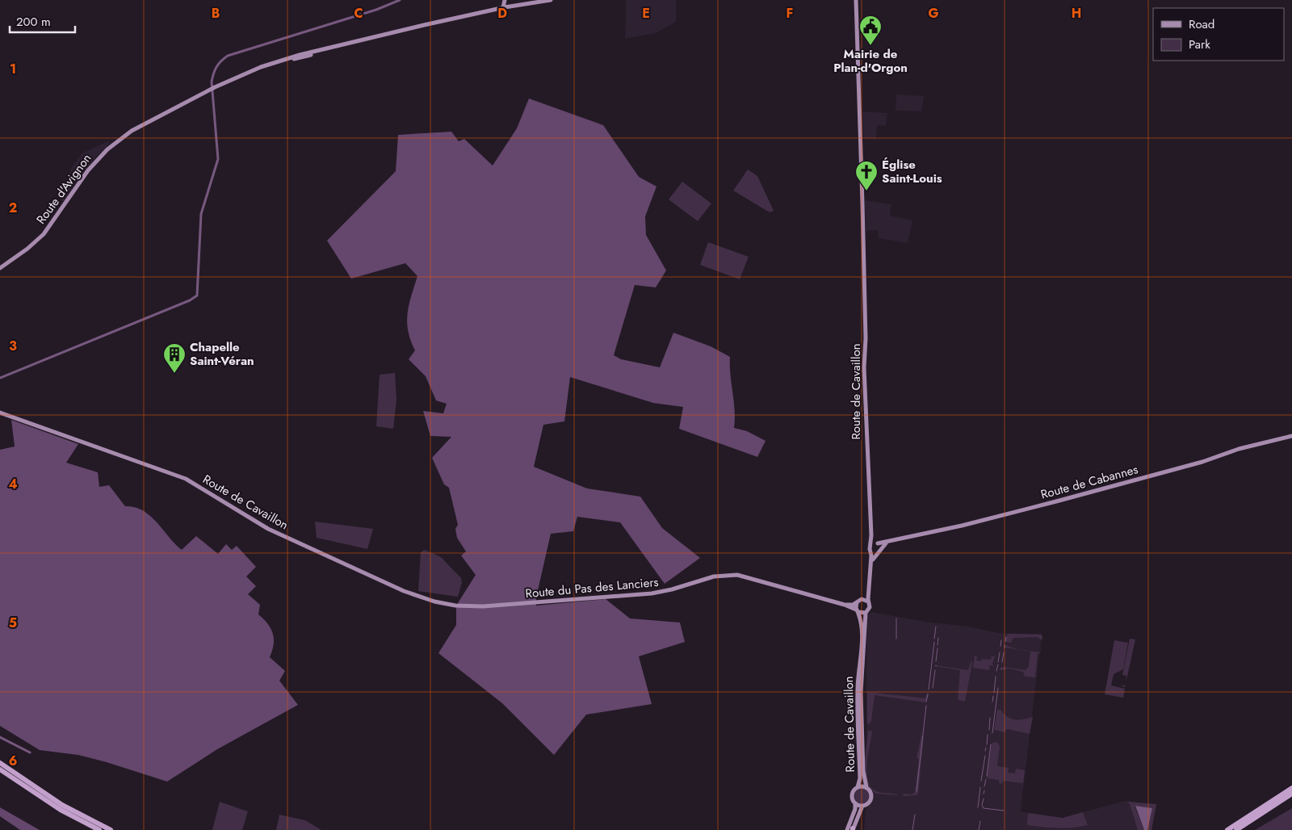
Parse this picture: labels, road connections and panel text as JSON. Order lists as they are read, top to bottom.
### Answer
{
  "streets": {
    "main road": [
      "Route d'Avignon",
      "Route de Cavaillon",
      "Route de Cabannes",
      "Route du Pas des Lanciers"
    ]
  },
  "crossings": [
    ["Route de Cavaillon", "Route de Cabannes"],
    ["Route de Cavaillon", "Route du Pas des Lanciers"]
  ],
  "places": {
    "public building": ["Mairie de Plan-d'Orgon"],
    "church": ["Église Saint-Louis"],
    "building": ["Chapelle Saint-Véran"]
  },
  "legend": ["Road", "Park"],
  "scale_bar": "200 m",
  "grid": {
    "columns": [
      "B",
      "C",
      "D",
      "E",
      "F",
      "G",
      "H"
    ],
    "rows": [
      "1",
      "2",
      "3",
      "4",
      "5",
      "6"
    ]
  }
}
